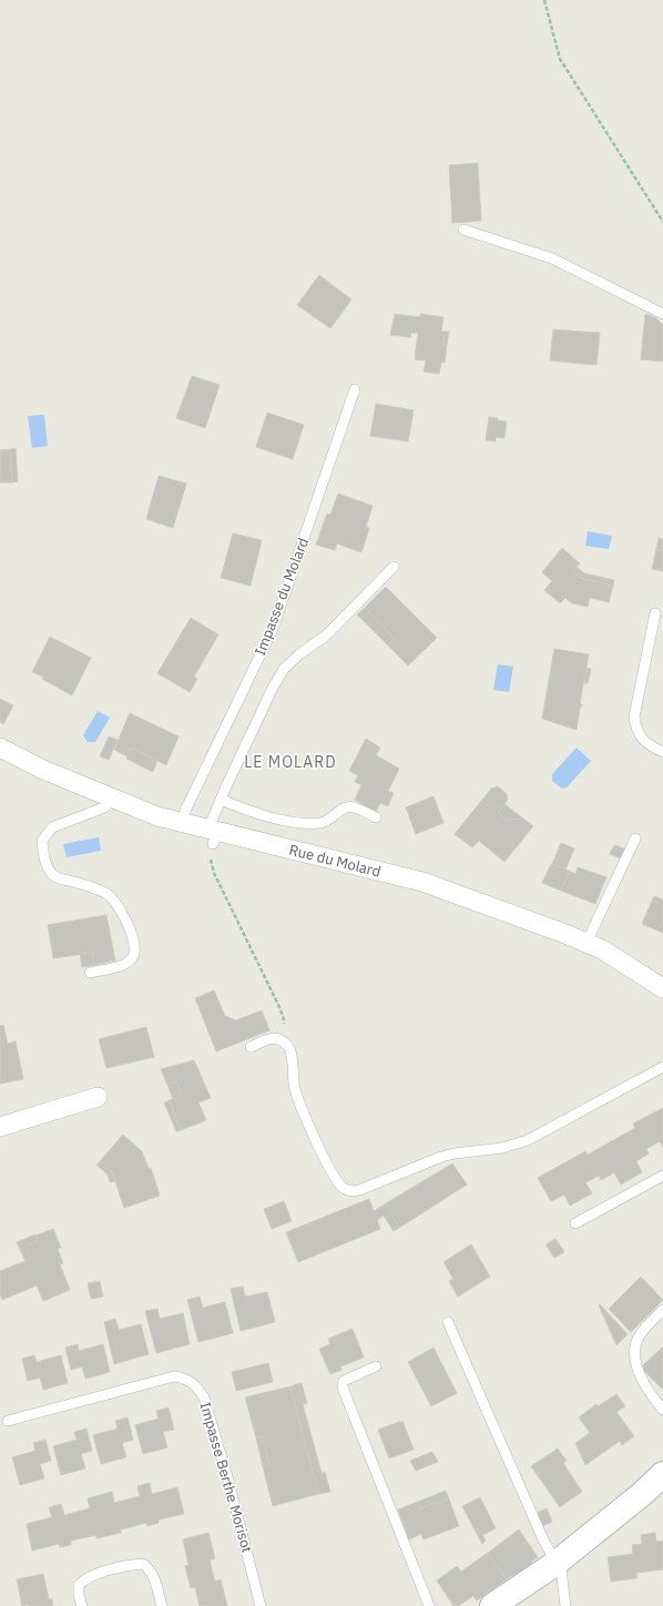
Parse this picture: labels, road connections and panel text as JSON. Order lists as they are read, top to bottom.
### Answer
{
  "streets": {
    "street": ["Rue du Molard"],
    "lane": ["Impasse du Molard", "Impasse Berthe Morisot"]
  },
  "crossings": [
    ["Impasse du Molard", "Rue du Molard"]
  ],
  "districts": ["LE MOLARD"]
}
